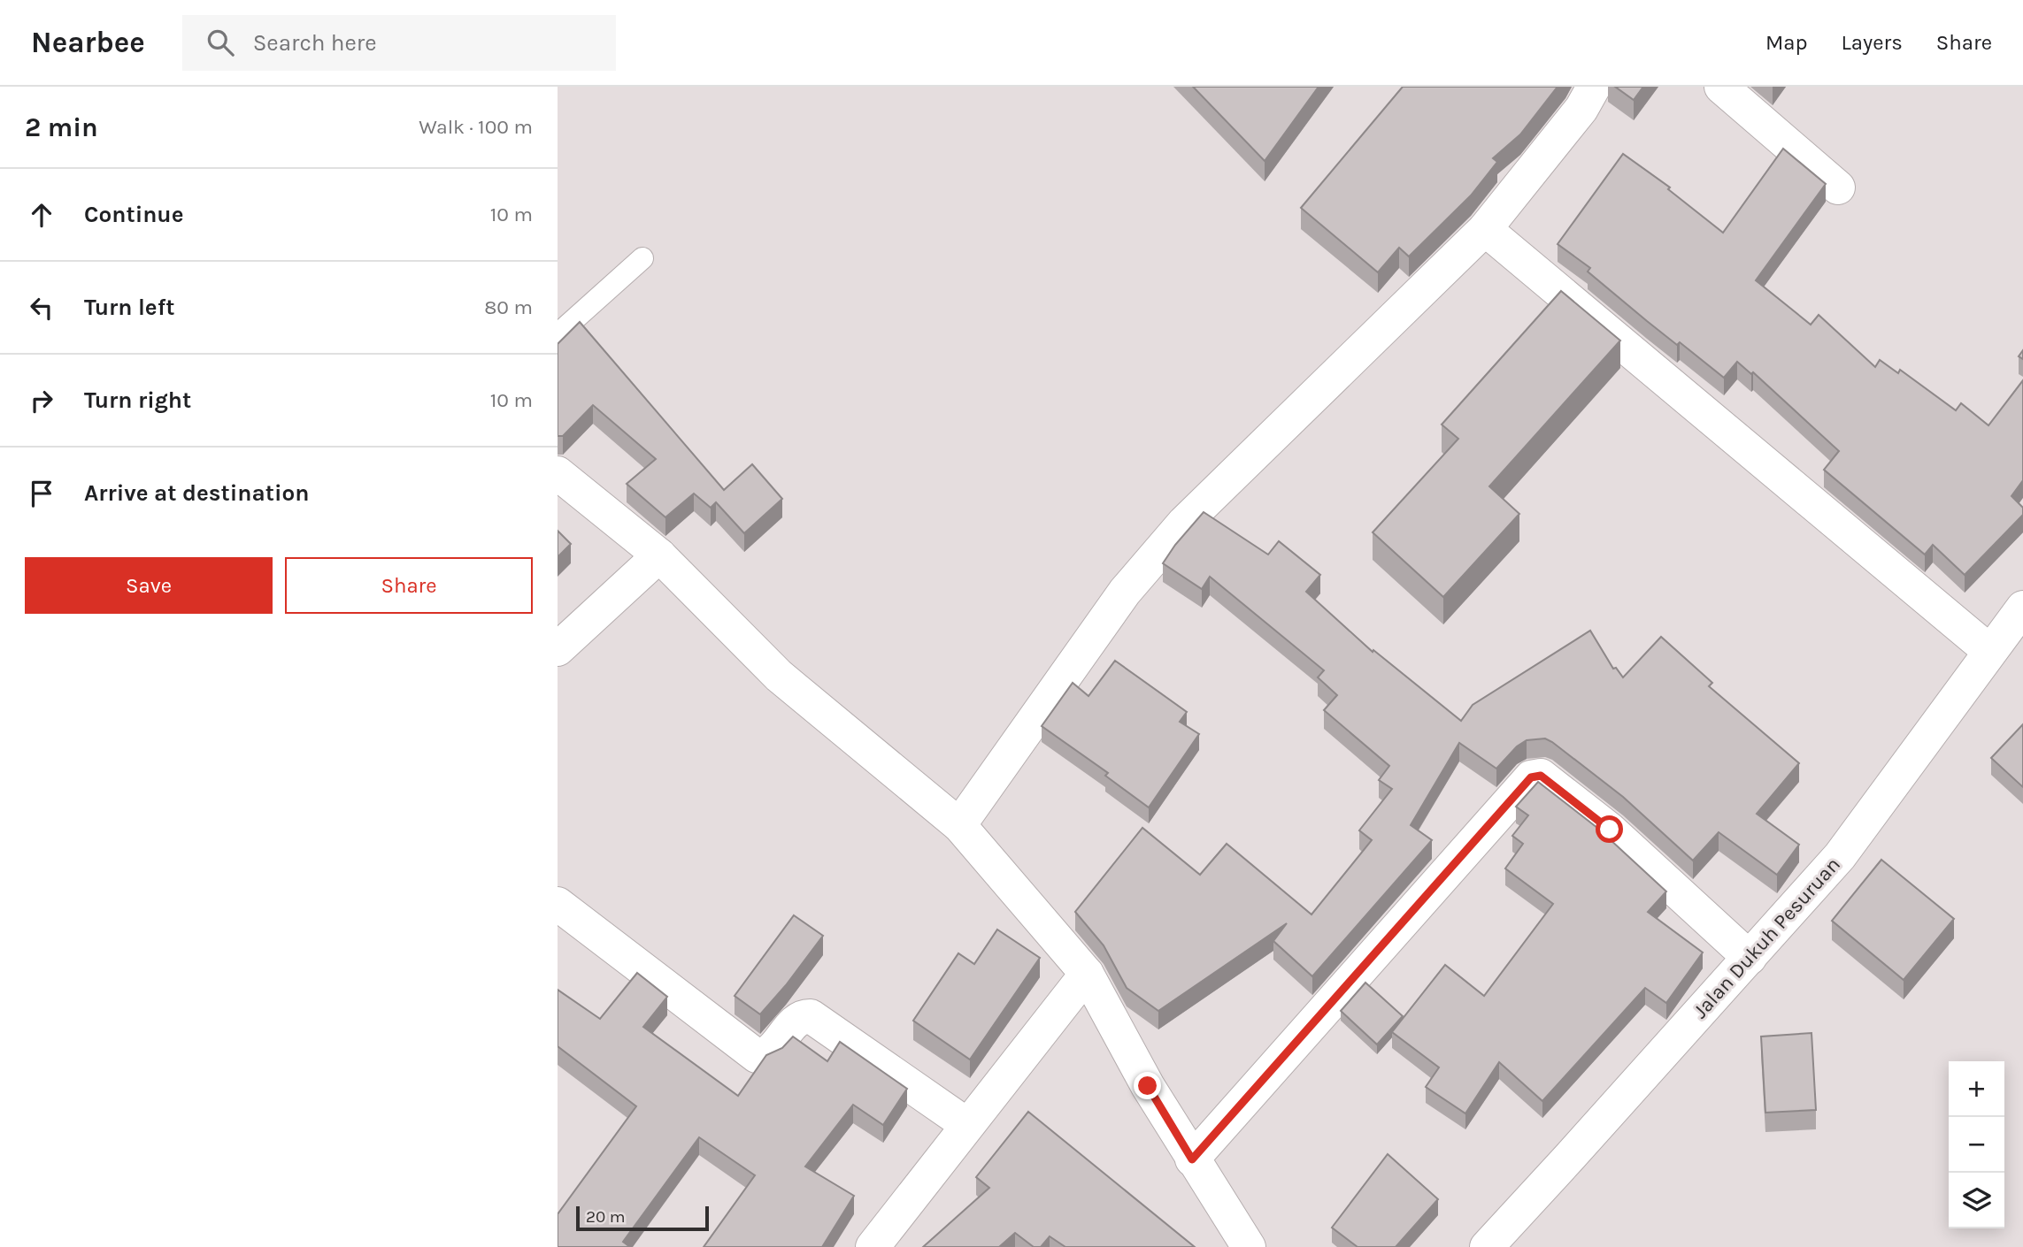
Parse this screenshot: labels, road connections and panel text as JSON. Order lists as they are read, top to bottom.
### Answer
{
  "streets": {
    "street": ["Jalan Dukuh Pesuruan"]
  },
  "scale_bar": "20 m",
  "page": {
    "header": "Nearbee",
    "search": "Search here",
    "nav": ["Map", "Layers", "Share"],
    "heading": ["2 min", "Walk · 100 m"],
    "list": [
      ["Continue", "10 m"],
      ["Turn left", "80 m"],
      ["Turn right", "10 m"],
      "Arrive at destination"
    ],
    "buttons": ["Save", "Share"],
    "map_buttons": ["+", "−"],
    "scale": "20 m"
  }
}
